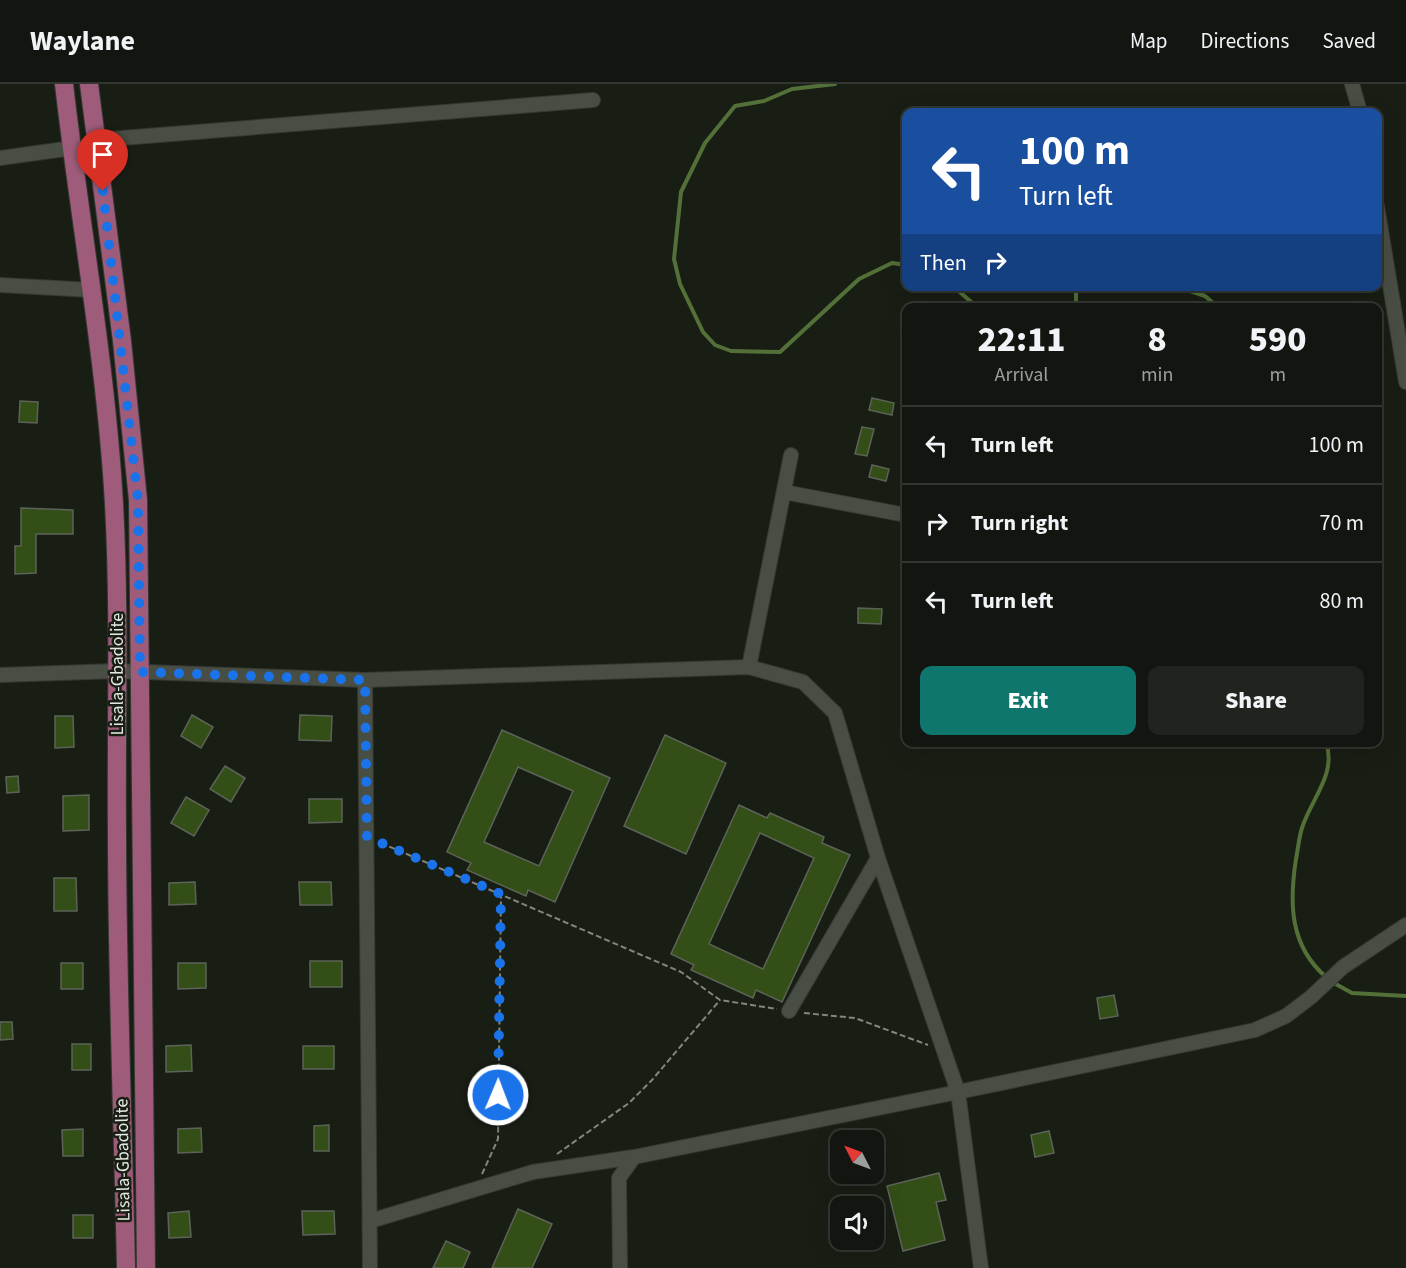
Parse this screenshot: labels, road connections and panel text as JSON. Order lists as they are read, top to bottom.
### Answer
{
  "streets": {
    "main road": ["Lisala-Gbadolite"]
  },
  "north": "top left",
  "page": {
    "header": "Waylane",
    "nav": ["Map", "Directions", "Saved"],
    "turn": ["100 m", "Turn left"],
    "then": "Then",
    "eta": [
      "22:11",
      "Arrival",
      "8",
      "min",
      "590",
      "m"
    ],
    "list": [
      {
        "name": "Turn left",
        "value": "100 m"
      },
      {
        "name": "Turn right",
        "value": "70 m"
      },
      {
        "name": "Turn left",
        "value": "80 m"
      }
    ],
    "buttons": ["Exit", "Share"]
  }
}
